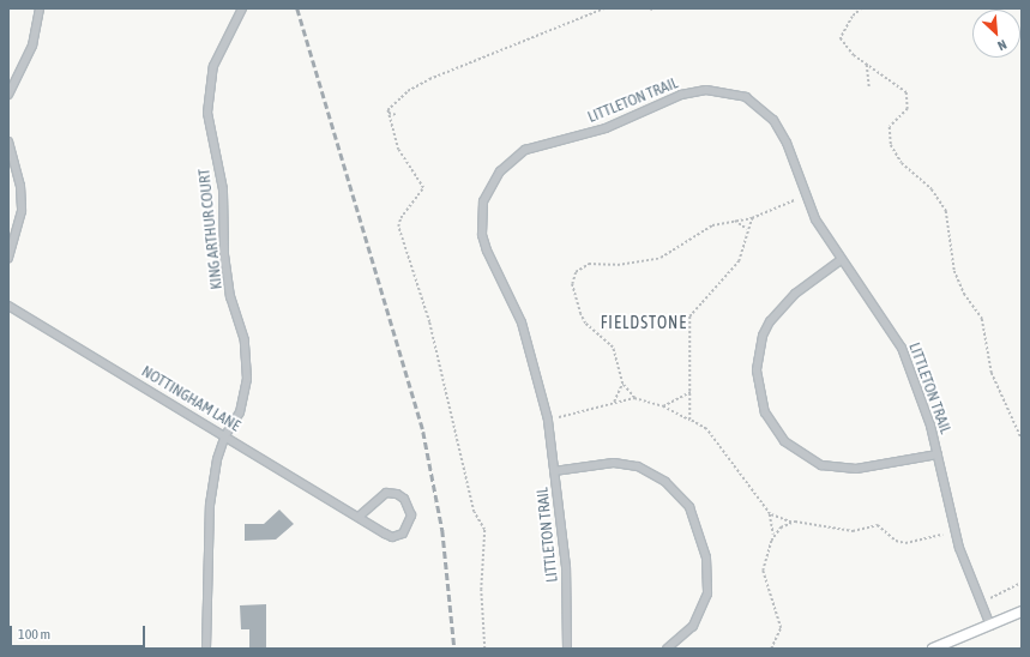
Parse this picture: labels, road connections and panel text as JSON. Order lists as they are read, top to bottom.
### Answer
{
  "streets": {
    "street": ["LITTLETON TRAIL", "KING ARTHUR COURT", "NOTTINGHAM LANE"]
  },
  "crossings": [
    ["KING ARTHUR COURT", "NOTTINGHAM LANE"]
  ],
  "districts": ["FIELDSTONE"],
  "scale_bar": "100 m",
  "north": "bottom right"
}
